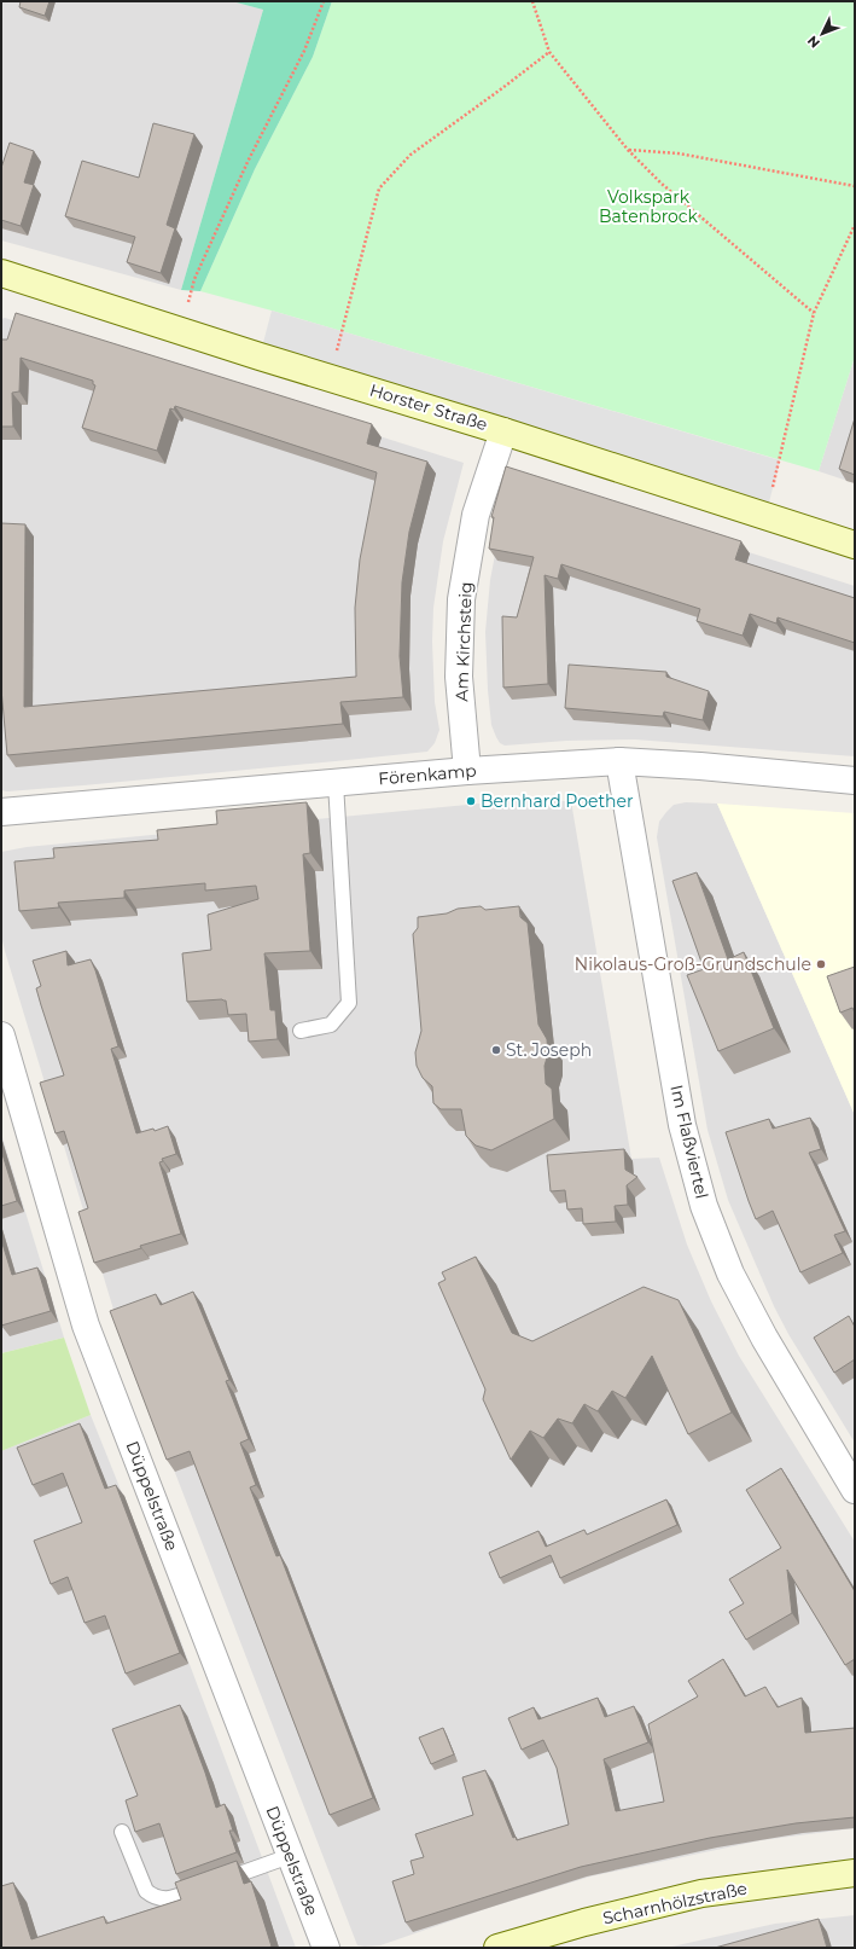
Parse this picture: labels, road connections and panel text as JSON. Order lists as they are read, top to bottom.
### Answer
{
  "streets": {
    "main road": ["Horster Straße", "Scharnhölzstraße"],
    "street": [
      "Am Kirchsteig",
      "Förenkamp",
      "Im Flaßviertel",
      "Düppelstraße"
    ]
  },
  "crossings": [
    ["Horster Straße", "Am Kirchsteig"],
    ["Am Kirchsteig", "Förenkamp"],
    ["Förenkamp", "Im Flaßviertel"]
  ],
  "parks": ["Volkspark Batenbrock"],
  "places": ["Bernhard Poether", "Nikolaus-Groß-Grundschule", "St. Joseph"],
  "north": "bottom left"
}
